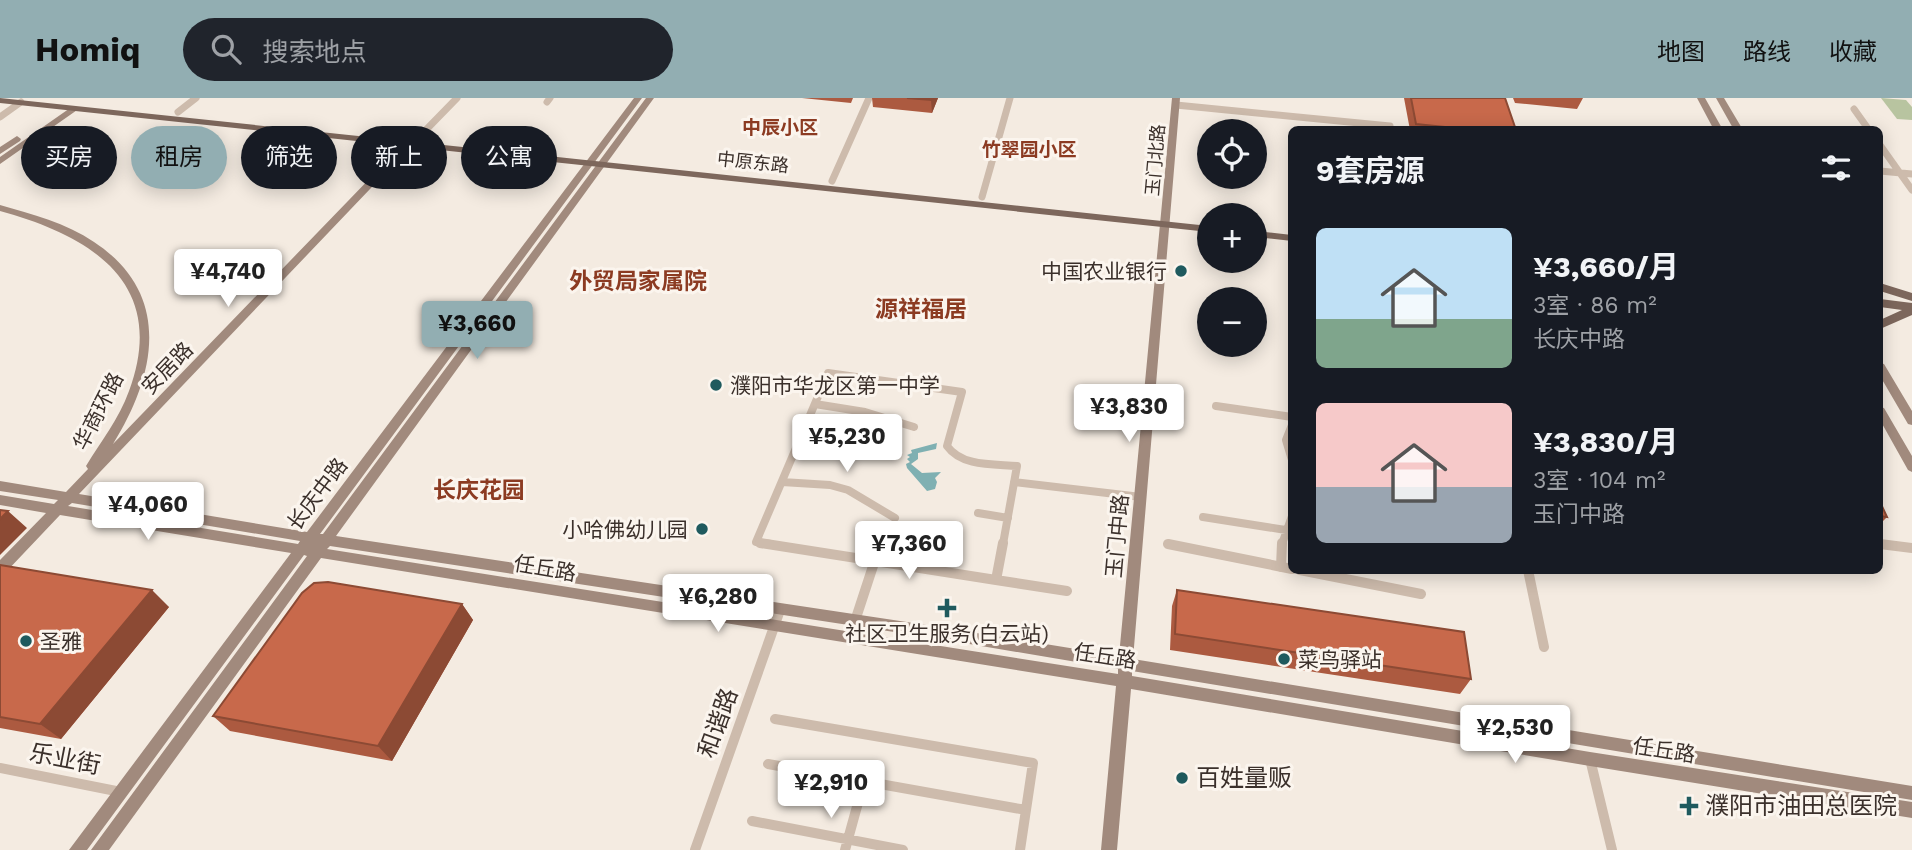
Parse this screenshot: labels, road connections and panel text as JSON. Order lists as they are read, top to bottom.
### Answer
{
  "streets": {
    "main road": ["中原东路"],
    "street": [
      "玉门北路",
      "安居路",
      "华商环路",
      "长庆中路",
      "玉门中路",
      "任丘路",
      "和谐路",
      "乐业街"
    ]
  },
  "crossings": [
    ["玉门北路", "中原东路"],
    ["玉门北路", "玉门中路"],
    ["中原东路", "长庆中路"],
    ["中原东路", "玉门中路"],
    ["安居路", "华商环路"],
    ["安居路", "任丘路"],
    ["华商环路", "任丘路"],
    ["长庆中路", "任丘路"],
    ["长庆中路", "乐业街"],
    ["玉门中路", "任丘路"],
    ["任丘路", "和谐路"]
  ],
  "districts": [
    "中辰小区",
    "竹翠园小区",
    "外贸局家属院",
    "源祥福居",
    "长庆花园"
  ],
  "places": {
    "other": [
      "中国农业银行",
      "濮阳市华龙区第一中学",
      "小哈佛幼儿园",
      "圣雅",
      "菜鸟驿站",
      "百姓量贩"
    ],
    "health": ["社区卫生服务(白云站)", "濮阳市油田总医院"]
  },
  "page": {
    "header": "Homiq",
    "search": "搜索地点",
    "nav": ["地图", "路线", "收藏"],
    "map_buttons": ["+", "−"],
    "chip": [
      "买房",
      "租房",
      "筛选",
      "新上",
      "公寓"
    ],
    "heading": "9套房源",
    "list": [
      {
        "name": "¥3,660/月",
        "note": "3室 · 86 m² · 长庆中路"
      },
      {
        "name": "¥3,830/月",
        "note": "3室 · 104 m² · 玉门中路"
      }
    ],
    "price": [
      "¥4,740",
      "¥3,660",
      "¥3,830",
      "¥5,230",
      "¥4,060",
      "¥7,360",
      "¥6,280",
      "¥2,530",
      "¥2,910"
    ]
  }
}
